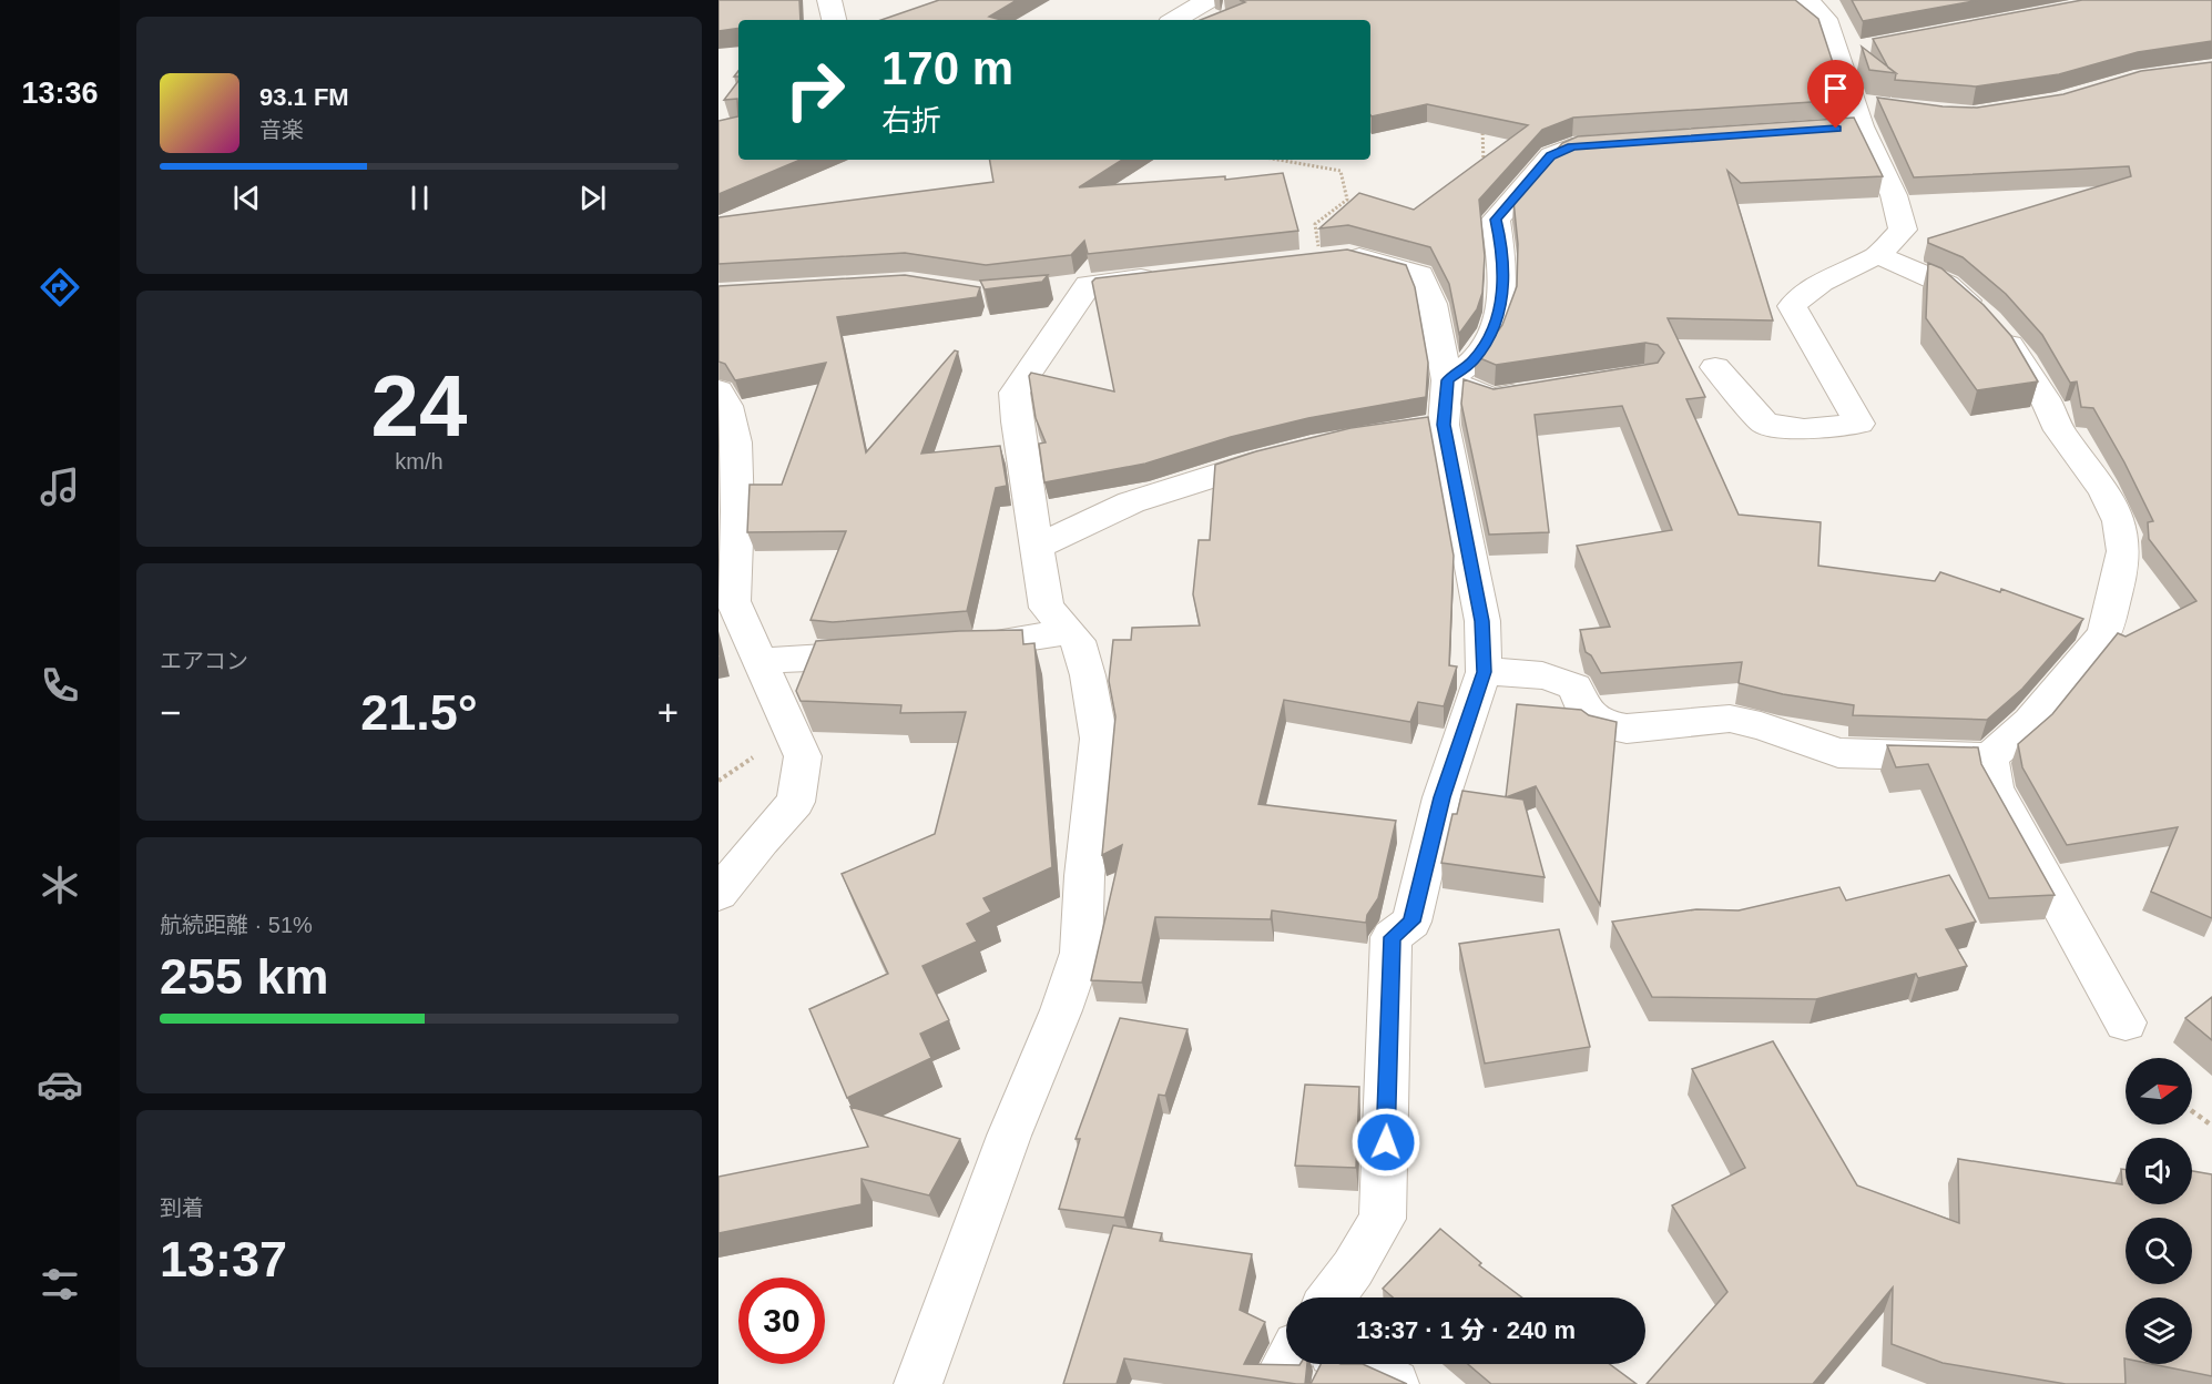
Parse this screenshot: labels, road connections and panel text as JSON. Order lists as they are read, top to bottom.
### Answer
{
  "north": "right",
  "page": {
    "tabs": "13:36",
    "turn": ["170 m", "右折"],
    "song": ["93.1 FM", "音楽"],
    "tile": [
      ["24", "km/h"],
      "エアコン",
      ["航続距離 · 51%", "255 km"],
      ["到着", "13:37"]
    ],
    "heat": ["−", "21.5°", "+"],
    "limit": "30",
    "trip": "13:37 · 1 分 · 240 m"
  }
}
